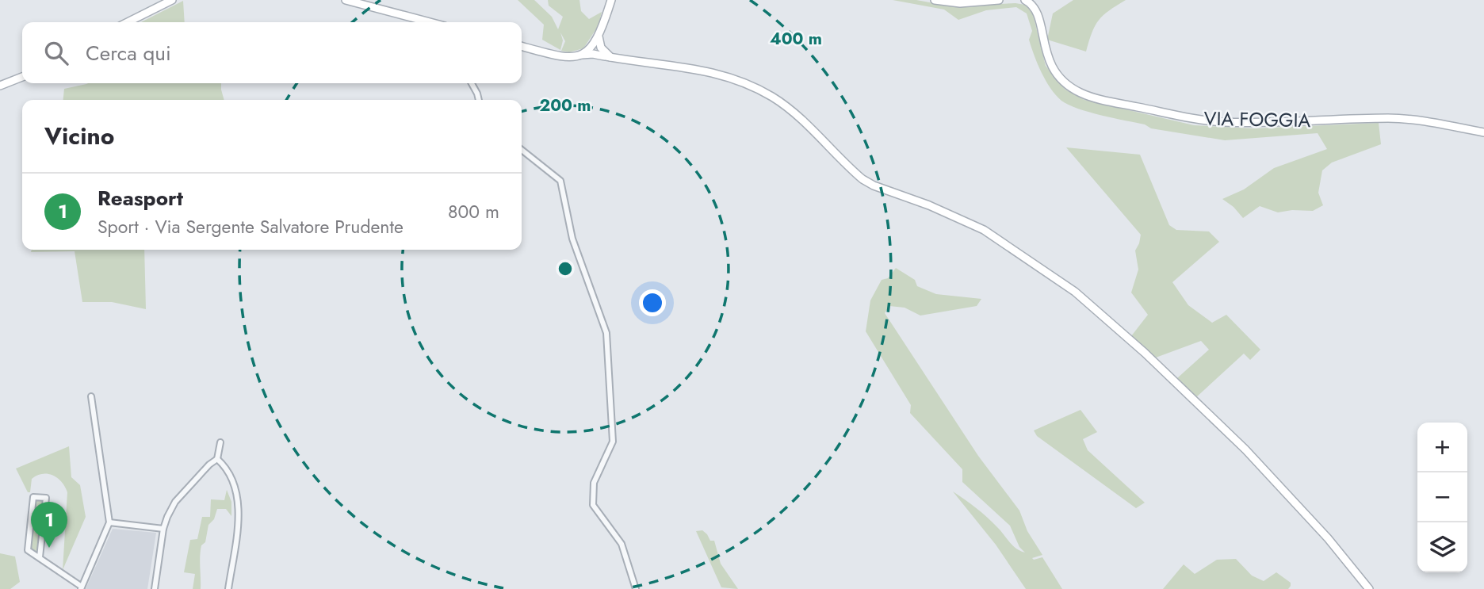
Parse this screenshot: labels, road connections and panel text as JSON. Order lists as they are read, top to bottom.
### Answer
{
  "streets": {
    "street": ["VIA FOGGIA"]
  },
  "page": {
    "search": "Cerca qui",
    "heading": "Vicino",
    "list": [
      {
        "mark": "1",
        "name": "Reasport",
        "note": "Sport · Via Sergente Salvatore Prudente",
        "value": "800 m"
      }
    ],
    "map_buttons": ["+", "−"],
    "pins": "1"
  },
  "rings": ["400 m", "200 m"]
}
